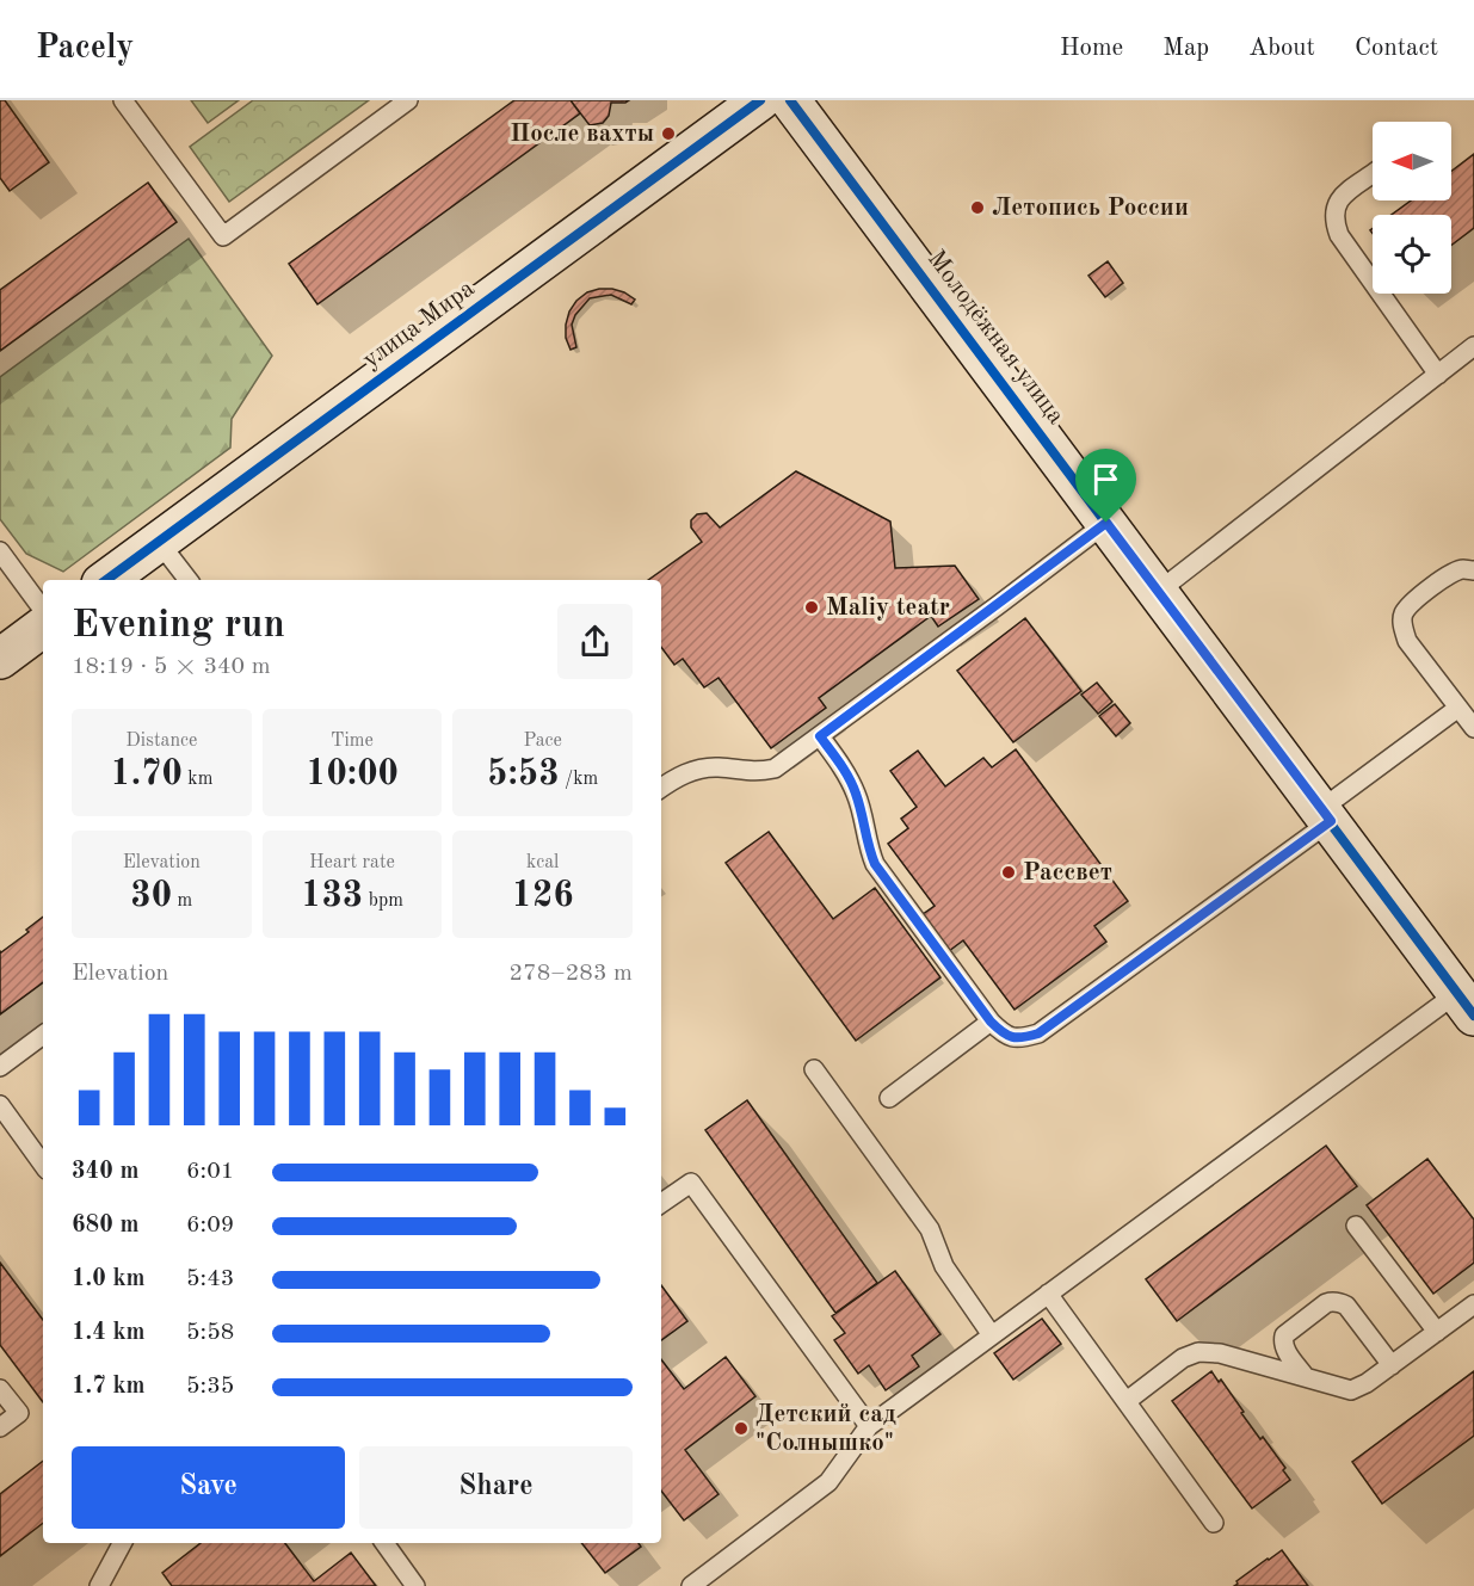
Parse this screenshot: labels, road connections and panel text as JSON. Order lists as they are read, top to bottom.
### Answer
{
  "streets": {
    "street": ["улица Мира", "Молодёжная улица"]
  },
  "places": [
    "После вахты",
    "Летопись России",
    "Maliy teatr",
    "Рассвет",
    "Детский сад \"Солнышко\""
  ],
  "north": "left",
  "page": {
    "header": "Pacely",
    "nav": [
      "Home",
      "Map",
      "About",
      "Contact"
    ],
    "heading": ["Evening run", "18:19 · 5 × 340 m"],
    "stats": [
      ["Distance", "1.70 km"],
      ["Time", "10:00"],
      ["Pace", "5:53 /km"],
      ["Elevation", "30 m"],
      ["Heart rate", "133 bpm"],
      ["kcal", "126"]
    ],
    "chart": ["Elevation", "278–283 m"],
    "list": [
      {
        "name": "340 m",
        "note": "6:01"
      },
      {
        "name": "680 m",
        "note": "6:09"
      },
      {
        "name": "1.0 km",
        "note": "5:43"
      },
      {
        "name": "1.4 km",
        "note": "5:58"
      },
      {
        "name": "1.7 km",
        "note": "5:35"
      }
    ],
    "buttons": ["Save", "Share"]
  }
}
